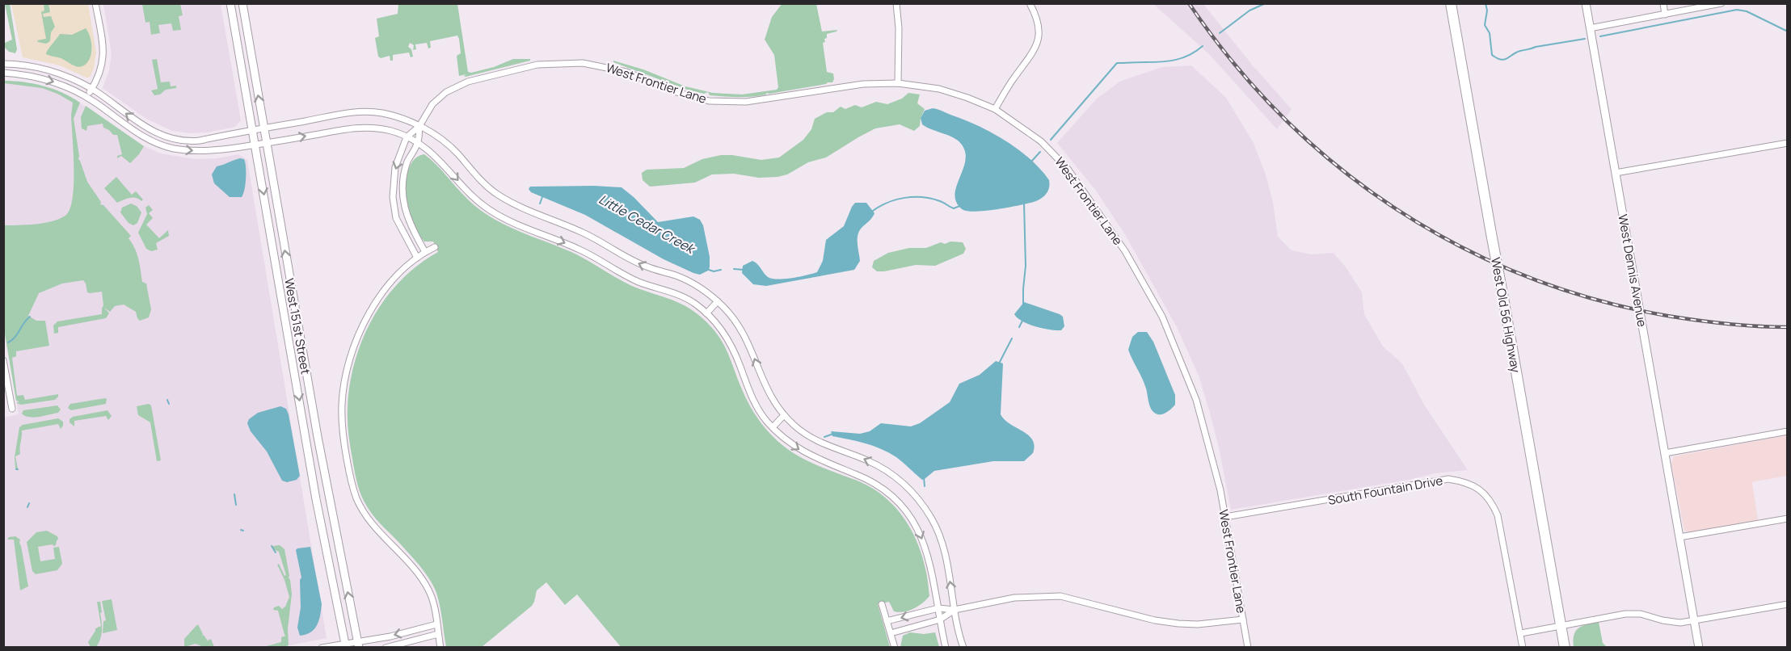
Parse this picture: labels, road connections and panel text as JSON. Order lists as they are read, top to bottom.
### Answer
{
  "streets": {
    "highway": ["West Old 56 Highway"],
    "main road": ["West Dennis Avenue", "West 151st Street"],
    "street": ["West Frontier Lane", "South Fountain Drive"]
  },
  "crossings": [
    ["West Frontier Lane", "South Fountain Drive"]
  ],
  "water": ["Little Cedar Creek"]
}
